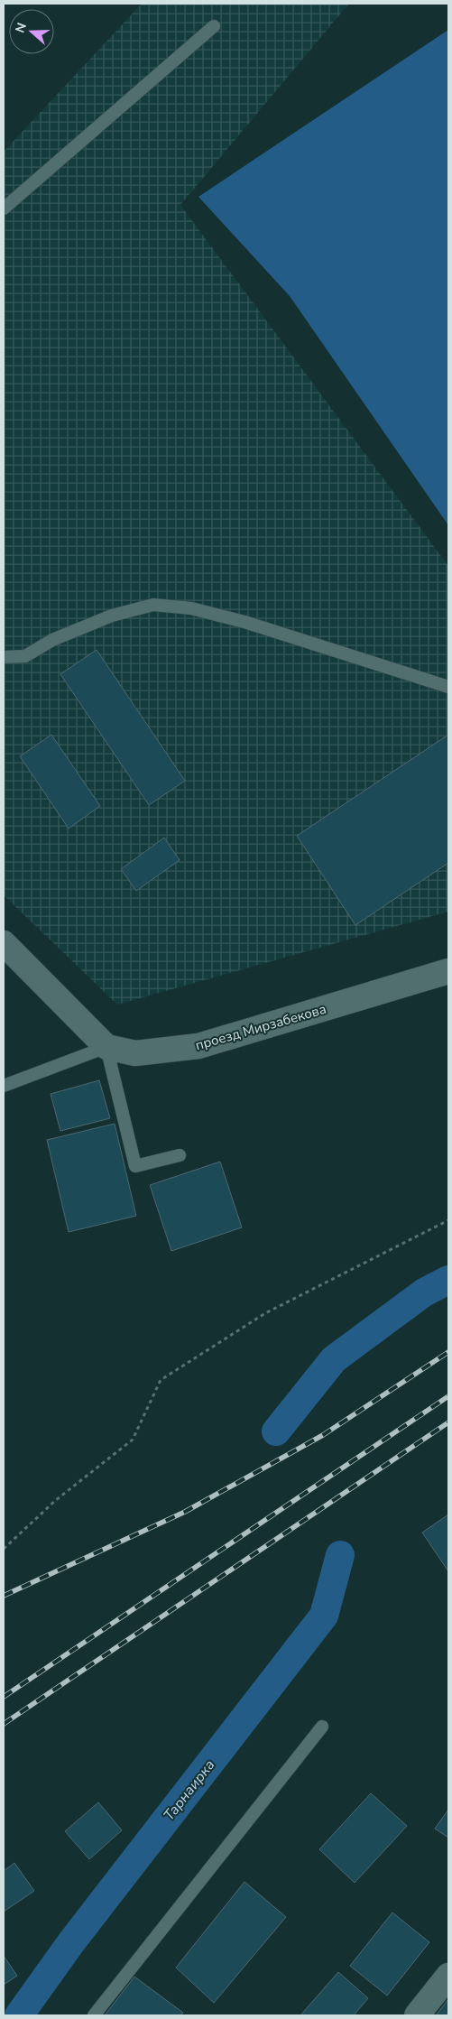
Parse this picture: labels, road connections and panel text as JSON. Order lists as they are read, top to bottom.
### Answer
{
  "streets": {
    "street": ["проезд Мирзабекова"]
  },
  "water": ["Тарнаирка"],
  "north": "left"
}
